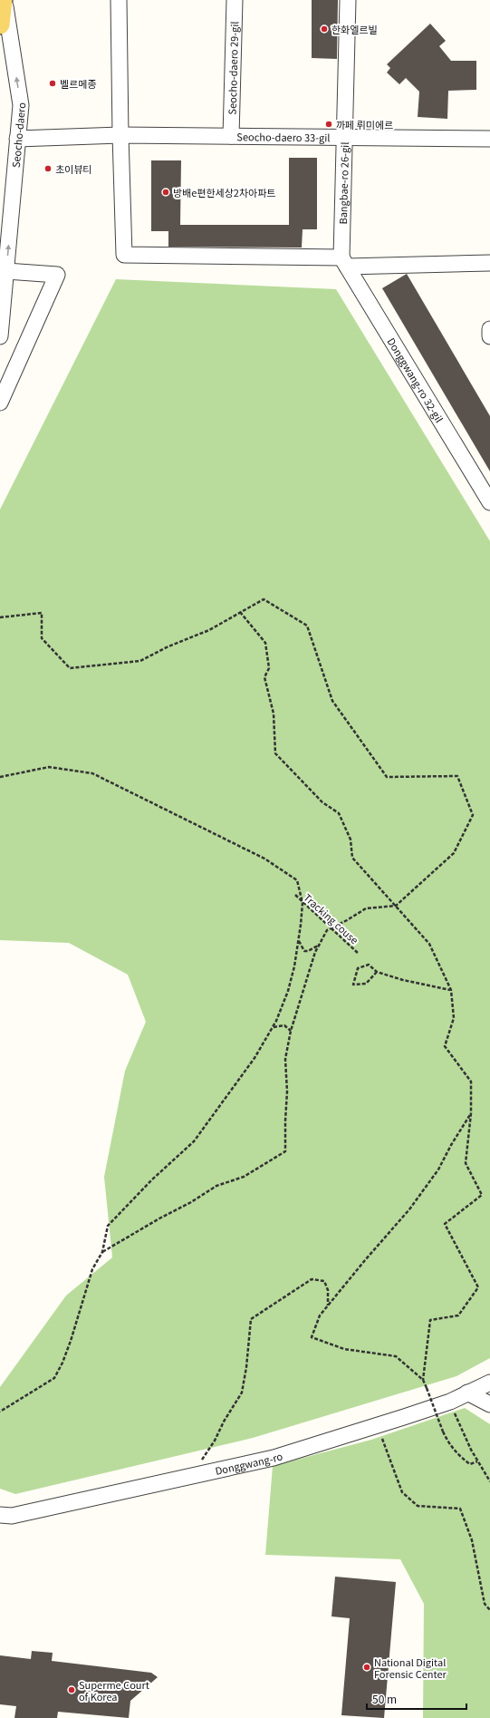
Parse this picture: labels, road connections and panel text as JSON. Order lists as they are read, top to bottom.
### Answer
{
  "streets": {
    "main road": ["Seocho-daero"],
    "street": [
      "Seocho-daero 29-gil",
      "Seocho-daero 33-gil",
      "Bangbae-ro 26-gil",
      "Donggwang-ro 32-gil",
      "Donggwang-ro"
    ],
    "path": ["Tracking couse"]
  },
  "crossings": [
    ["Seocho-daero 29-gil", "Seocho-daero 33-gil"],
    ["Seocho-daero", "Seocho-daero 33-gil"],
    ["Seocho-daero 33-gil", "Bangbae-ro 26-gil"],
    ["Bangbae-ro 26-gil", "Donggwang-ro 32-gil"]
  ],
  "one_way": ["Seocho-daero"],
  "places": [
    "한화엘르빌",
    "벨르메종",
    "까페 뤼미에르",
    "초이뷰티",
    "방배e편한세상2차아파트",
    "National Digital Forensic Center",
    "Superme Court of Korea"
  ],
  "scale_bar": "50 m"
}
